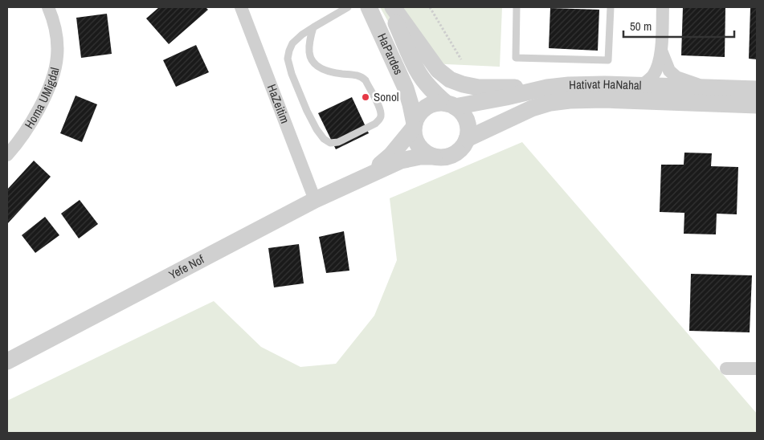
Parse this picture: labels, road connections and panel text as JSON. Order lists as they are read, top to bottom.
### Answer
{
  "streets": {
    "street": [
      "HaPardes",
      "Hativat HaNahal",
      "Homa UMigdal",
      "HaZeitim",
      "Yefe Nof"
    ]
  },
  "crossings": [
    ["HaPardes", "Hativat HaNahal"],
    ["HaPardes", "Yefe Nof"],
    ["Hativat HaNahal", "Yefe Nof"],
    ["HaZeitim", "Yefe Nof"]
  ],
  "places": ["Sonol"],
  "scale_bar": "50 m"
}
